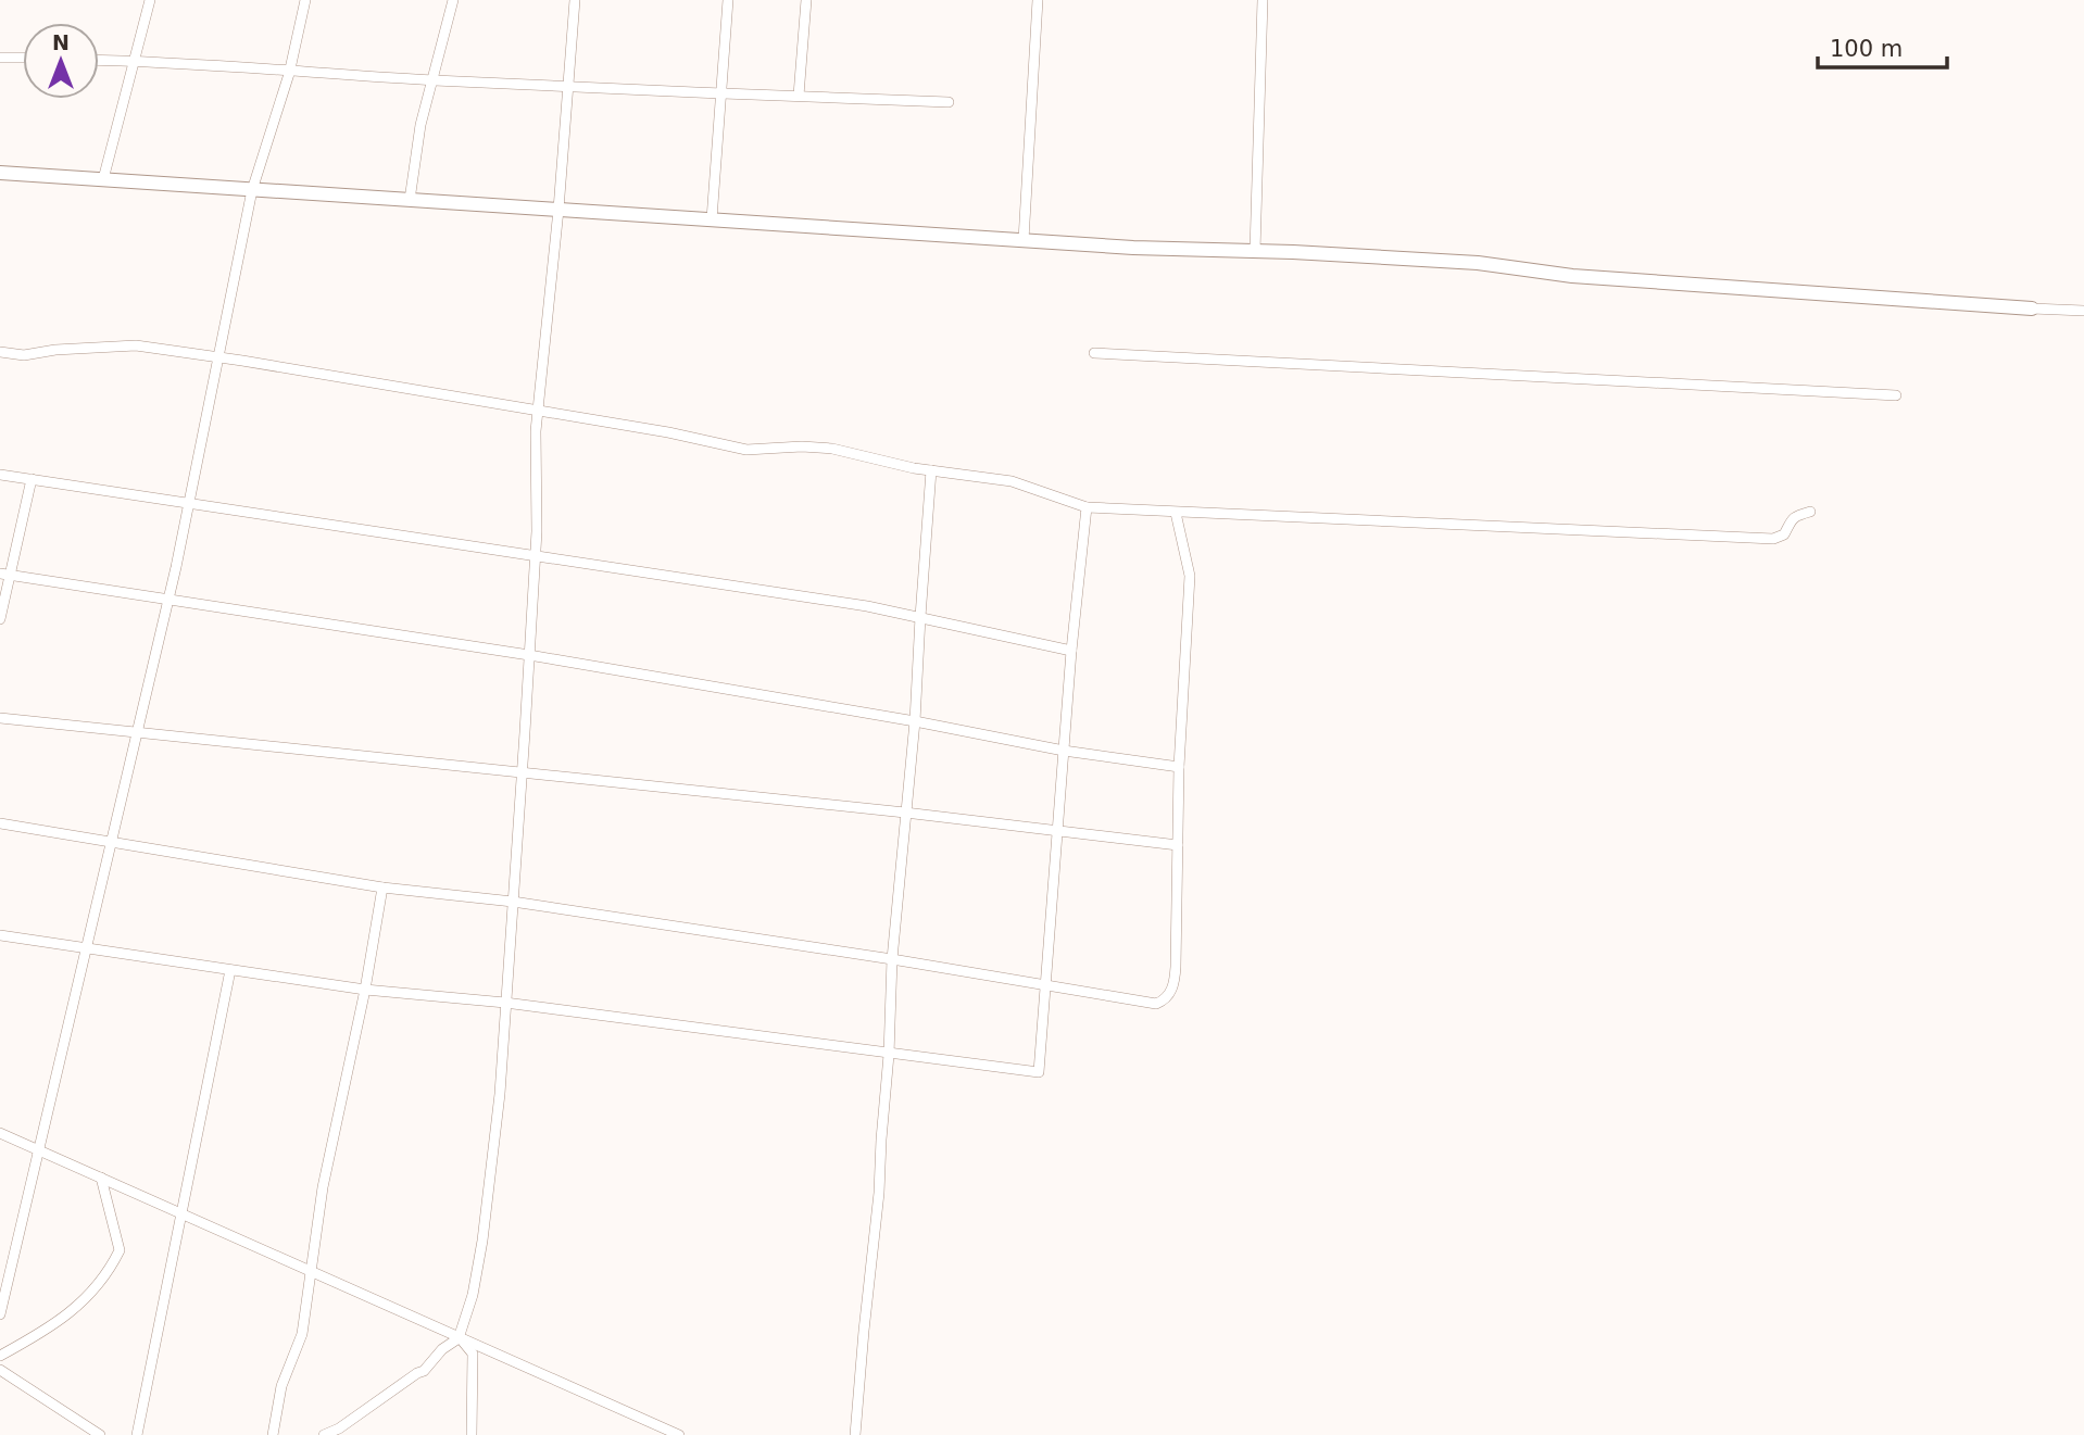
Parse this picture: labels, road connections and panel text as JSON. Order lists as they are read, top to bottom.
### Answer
{
  "scale_bar": "100 m",
  "north": "top"
}
